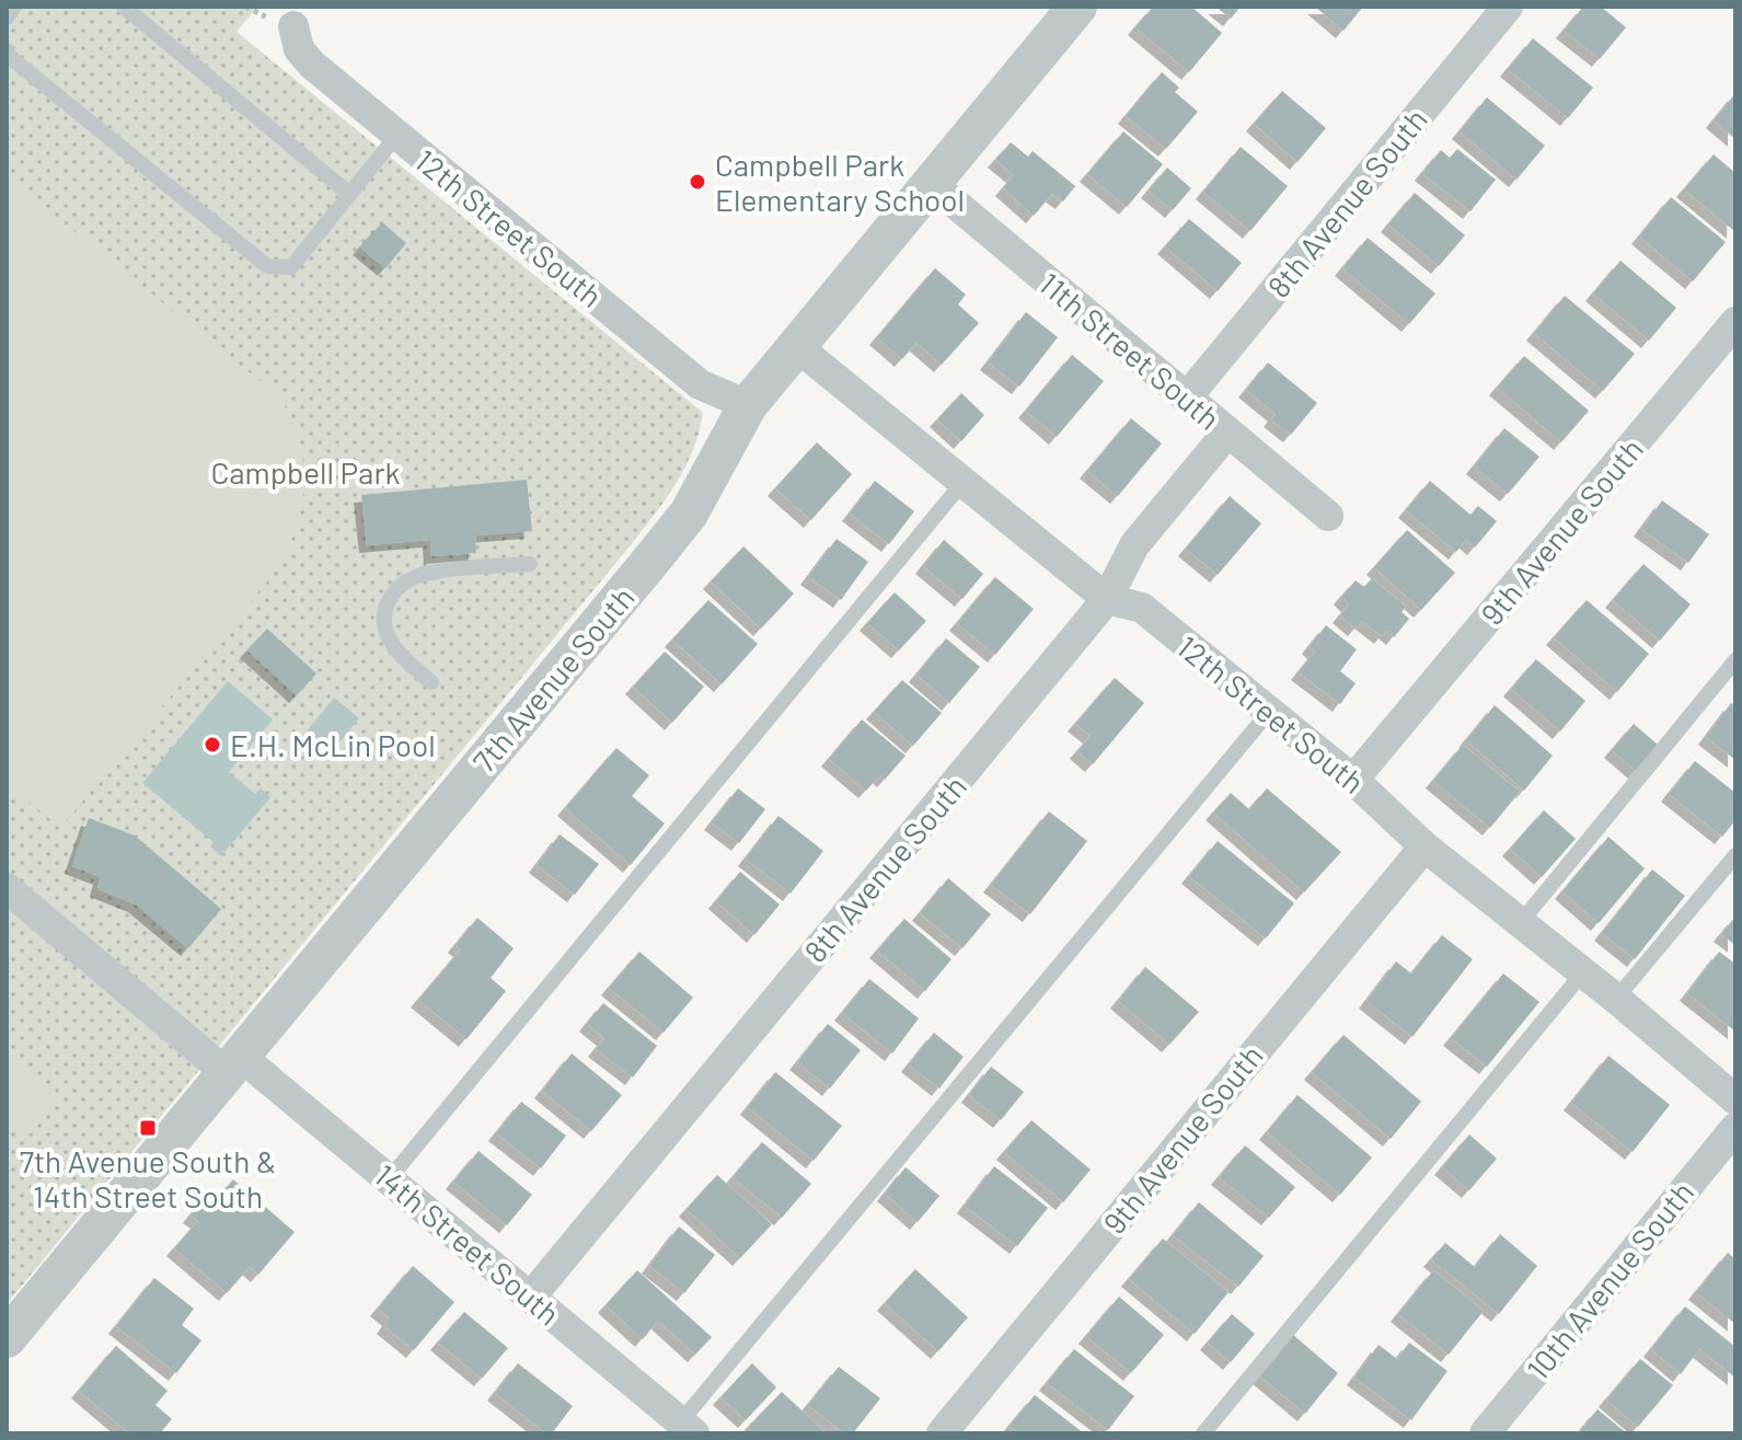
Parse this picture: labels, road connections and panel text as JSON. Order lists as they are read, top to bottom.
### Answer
{
  "streets": {
    "street": [
      "8th Avenue South",
      "12th Street South",
      "11th Street South",
      "9th Avenue South",
      "7th Avenue South",
      "14th Street South",
      "10th Avenue South"
    ]
  },
  "crossings": [
    ["8th Avenue South", "12th Street South"],
    ["8th Avenue South", "11th Street South"],
    ["8th Avenue South", "14th Street South"],
    ["12th Street South", "9th Avenue South"],
    ["12th Street South", "7th Avenue South"],
    ["11th Street South", "7th Avenue South"],
    ["7th Avenue South", "14th Street South"]
  ],
  "parks": ["Campbell Park"],
  "places": {
    "other": ["Campbell Park Elementary School", "E.H. McLin Pool"],
    "transit": ["7th Avenue South & 14th Street South"]
  }
}
